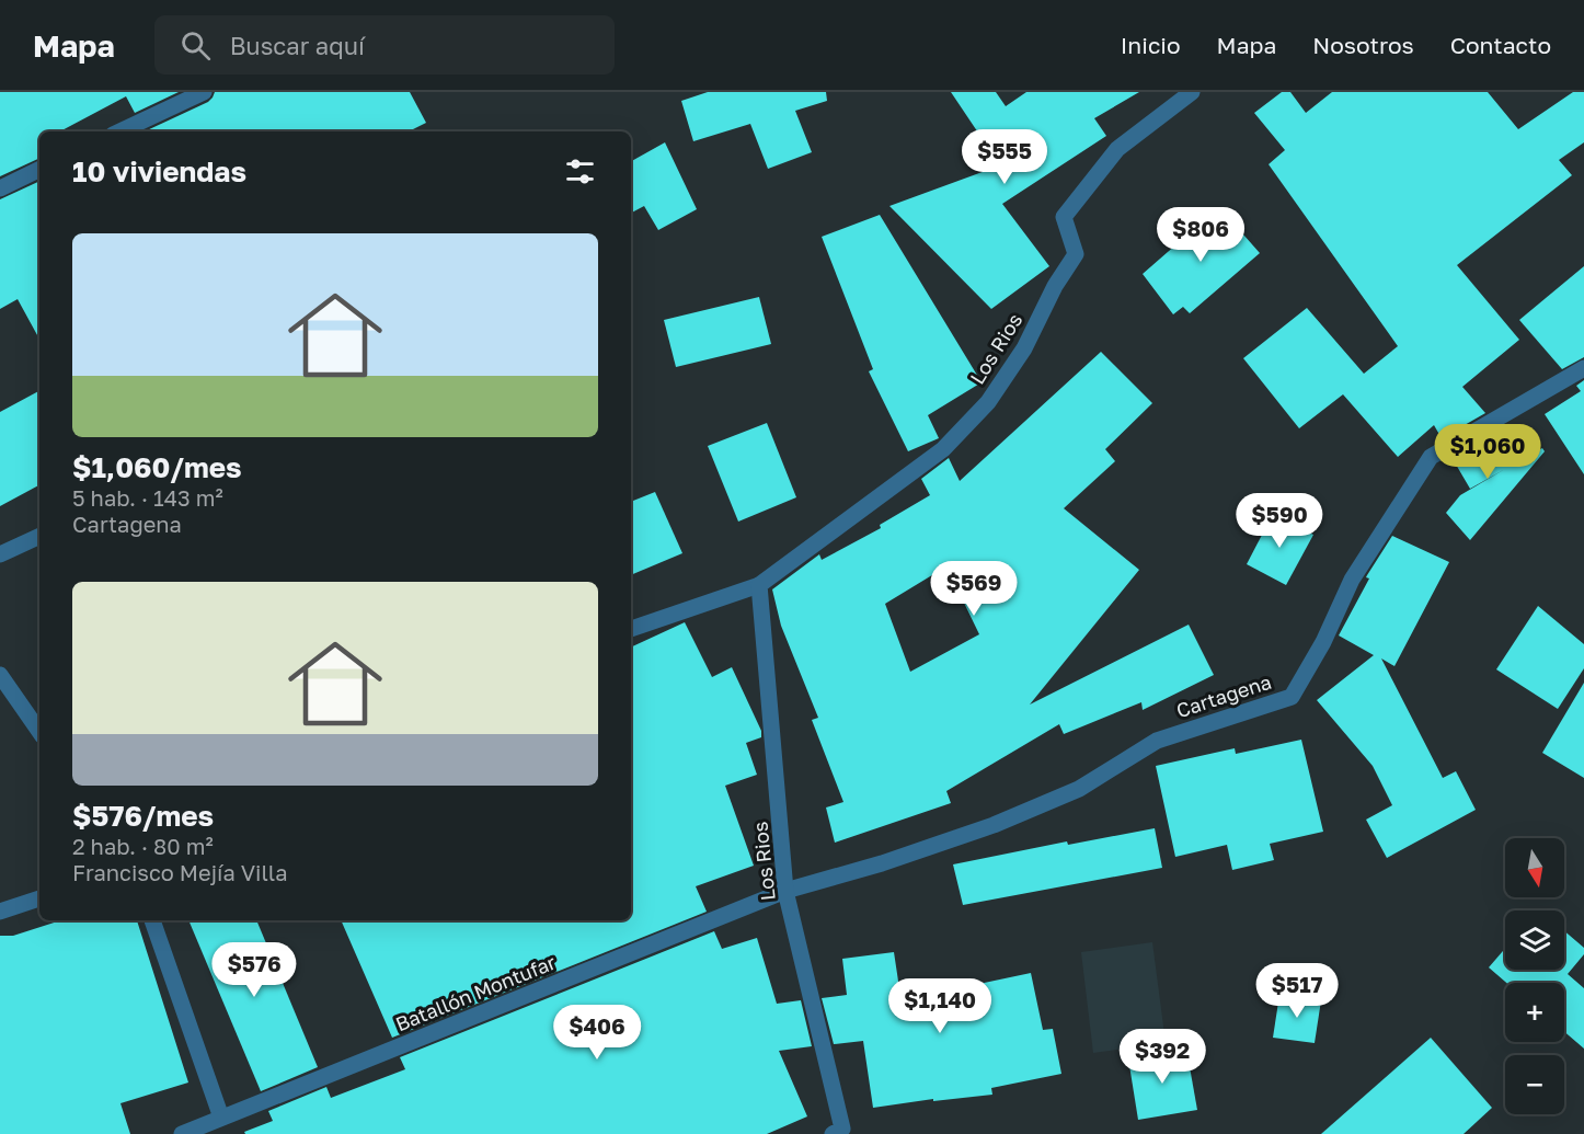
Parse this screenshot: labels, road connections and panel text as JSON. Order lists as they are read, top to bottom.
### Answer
{
  "streets": {
    "street": ["Los Rios", "Cartagena", "Batallón Montufar"]
  },
  "crossings": [
    ["Los Rios", "Cartagena"],
    ["Los Rios", "Batallón Montufar"],
    ["Cartagena", "Batallón Montufar"]
  ],
  "north": "bottom",
  "page": {
    "header": "Mapa",
    "search": "Buscar aquí",
    "nav": [
      "Inicio",
      "Mapa",
      "Nosotros",
      "Contacto"
    ],
    "price": [
      "$555",
      "$806",
      "$1,060",
      "$590",
      "$569",
      "$576",
      "$517",
      "$1,140",
      "$406",
      "$392"
    ],
    "heading": "10 viviendas",
    "list": [
      {
        "name": "$1,060/mes",
        "note": "5 hab. · 143 m² · Cartagena"
      },
      {
        "name": "$576/mes",
        "note": "2 hab. · 80 m² · Francisco Mejía Villa"
      }
    ],
    "map_buttons": ["+", "−"]
  }
}
